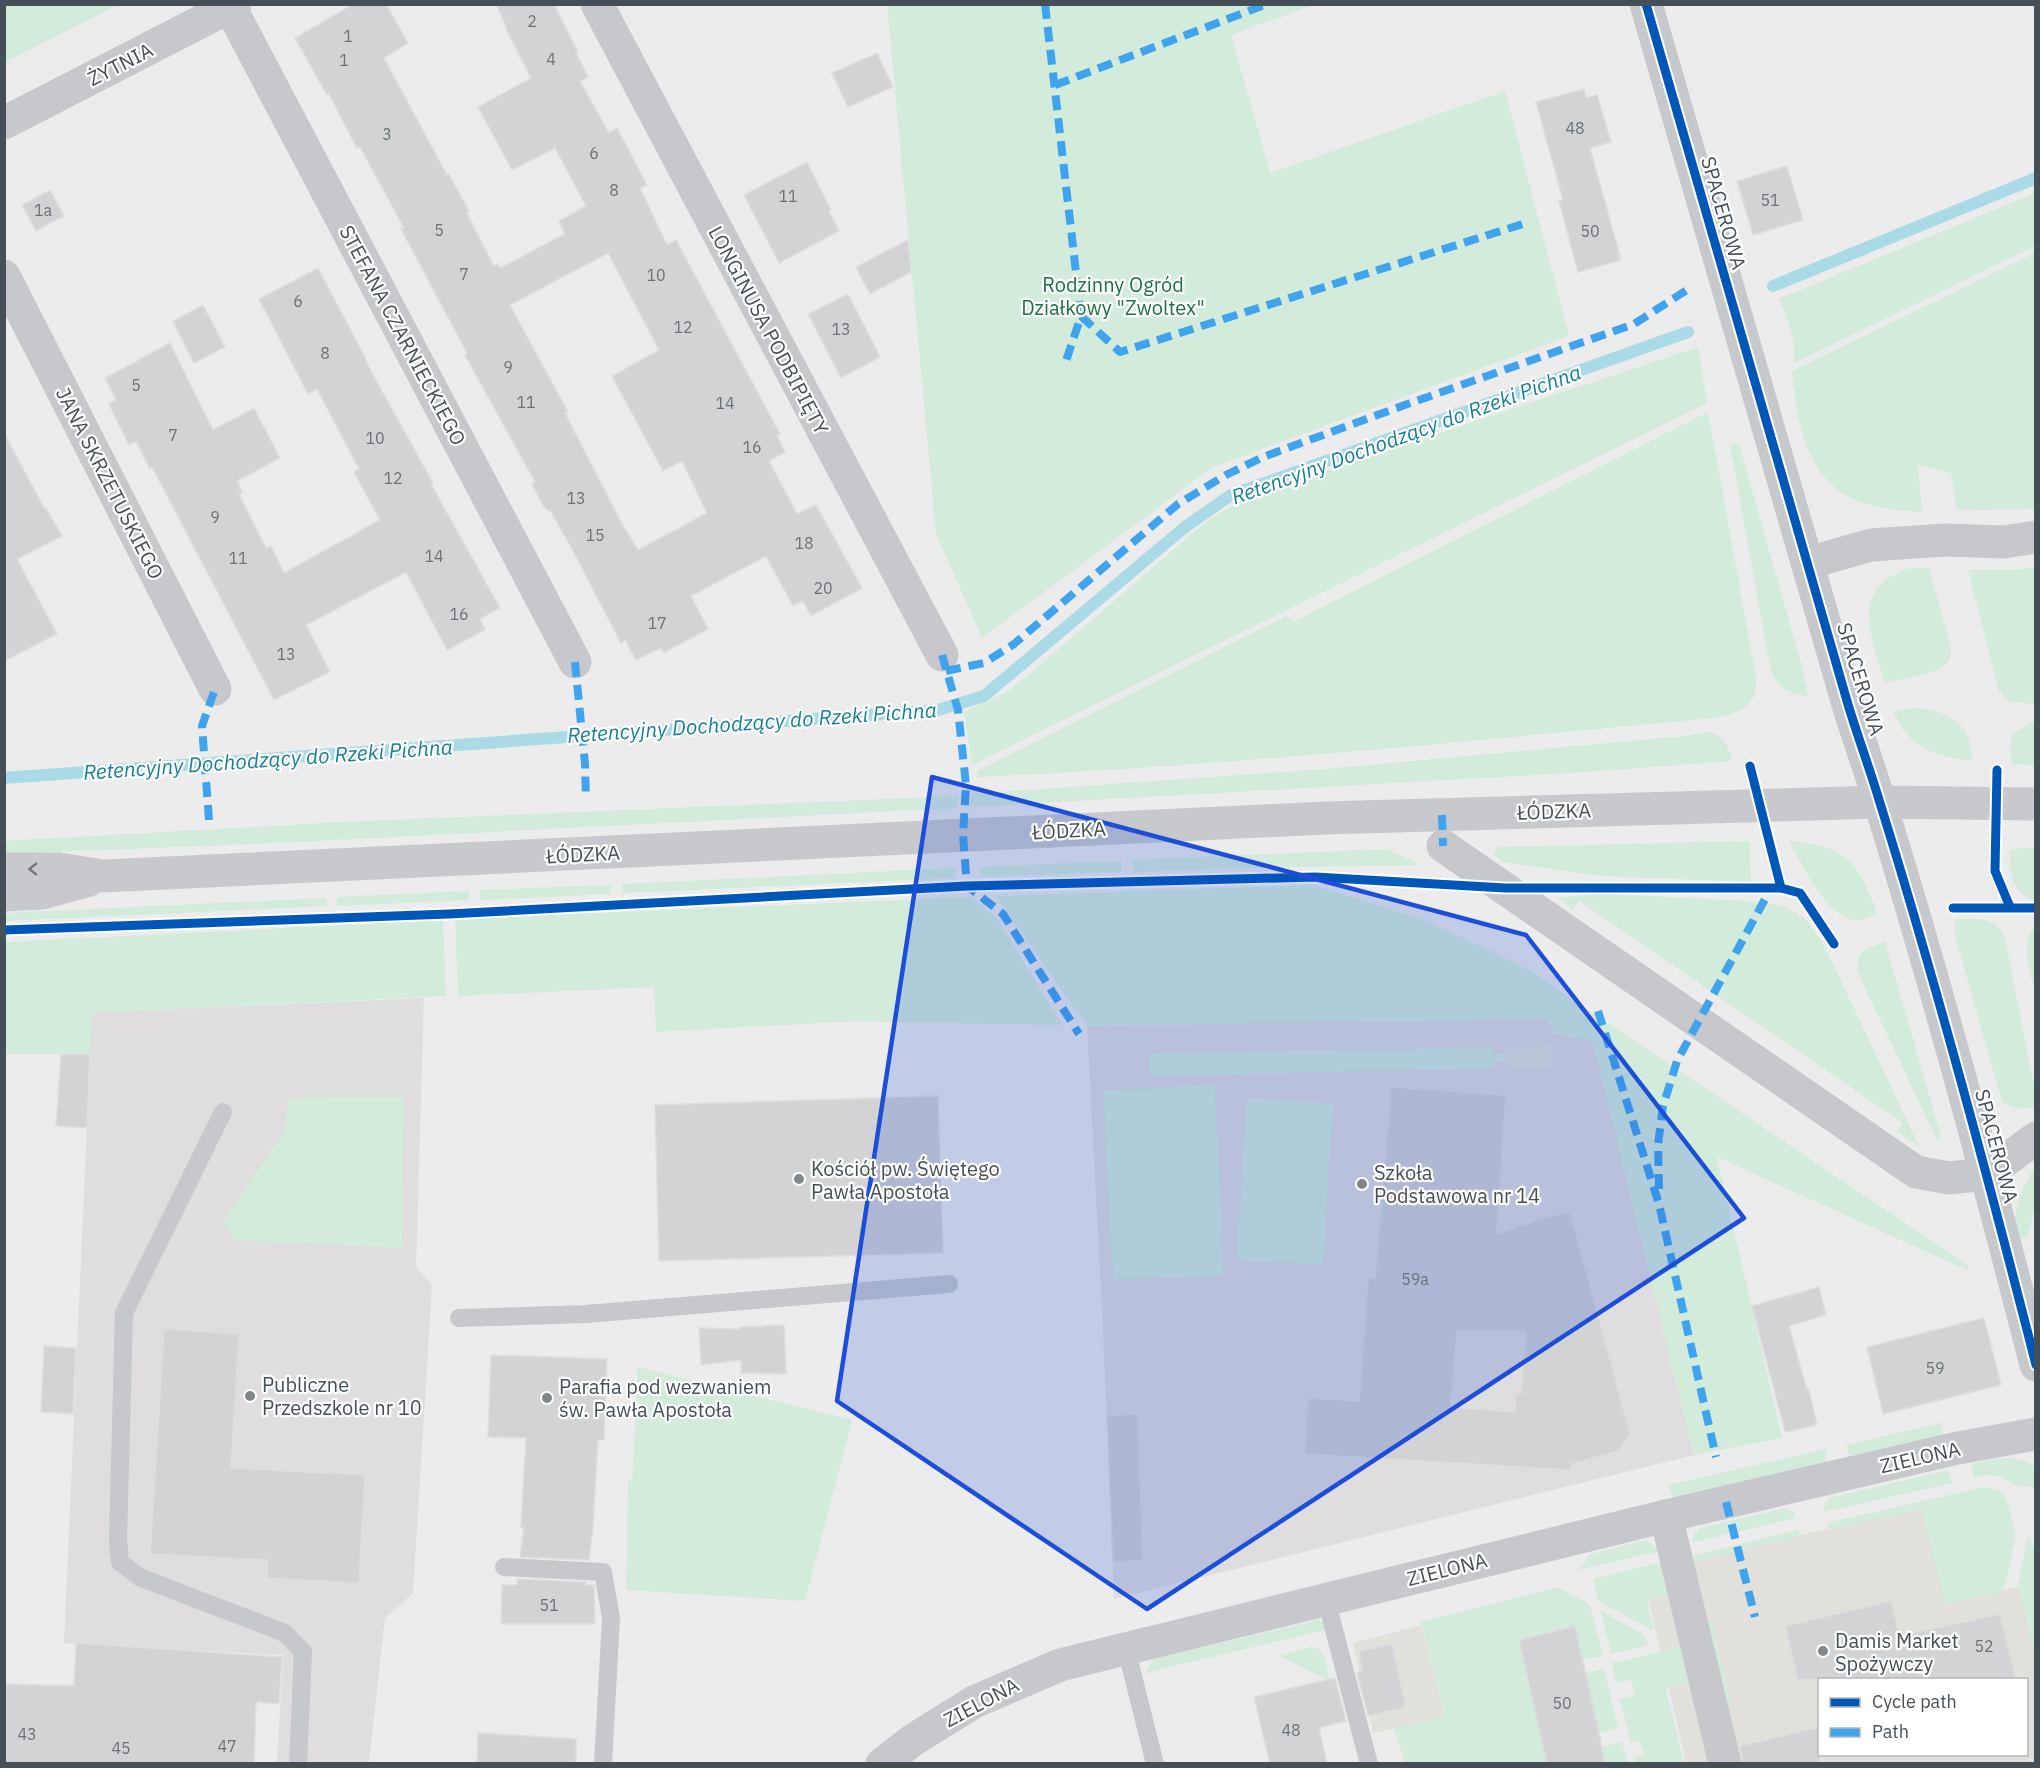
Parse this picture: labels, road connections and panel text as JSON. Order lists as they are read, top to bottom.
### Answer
{
  "streets": {
    "main road": ["ŁÓDZKA"],
    "street": [
      "ŻYTNIA",
      "SPACEROWA",
      "LONGINUSA PODBIPIĘTY",
      "STEFANA CZARNIECKIEGO",
      "JANA SKRZETUSKIEGO",
      "ZIELONA"
    ]
  },
  "crossings": [
    ["ŻYTNIA", "STEFANA CZARNIECKIEGO"],
    ["SPACEROWA", "ŁÓDZKA"]
  ],
  "water": ["Retencyjny Dochodzący do Rzeki Pichna"],
  "parks": ["Rodzinny Ogród Działkowy \"Zwoltex\""],
  "places": [
    "Kościół pw. Świętego Pawła Apostoła",
    "Szkoła Podstawowa nr 14",
    "Publiczne Przedszkole nr 10",
    "Parafia pod wezwaniem św. Pawła Apostoła",
    "Damis Market Spożywczy"
  ],
  "house_numbers": [
    "2",
    "1",
    "4",
    "1",
    "48",
    "3",
    "6",
    "8",
    "11",
    "51",
    "1a",
    "5",
    "50",
    "7",
    "10",
    "6",
    "12",
    "13",
    "8",
    "9",
    "5",
    "11",
    "14",
    "7",
    "10",
    "16",
    "12",
    "13",
    "9",
    "15",
    "18",
    "14",
    "11",
    "20",
    "16",
    "17",
    "13",
    "59a",
    "59",
    "51",
    "52",
    "50",
    "48",
    "43",
    "47",
    "45"
  ],
  "legend": ["Cycle path", "Path"]
}
